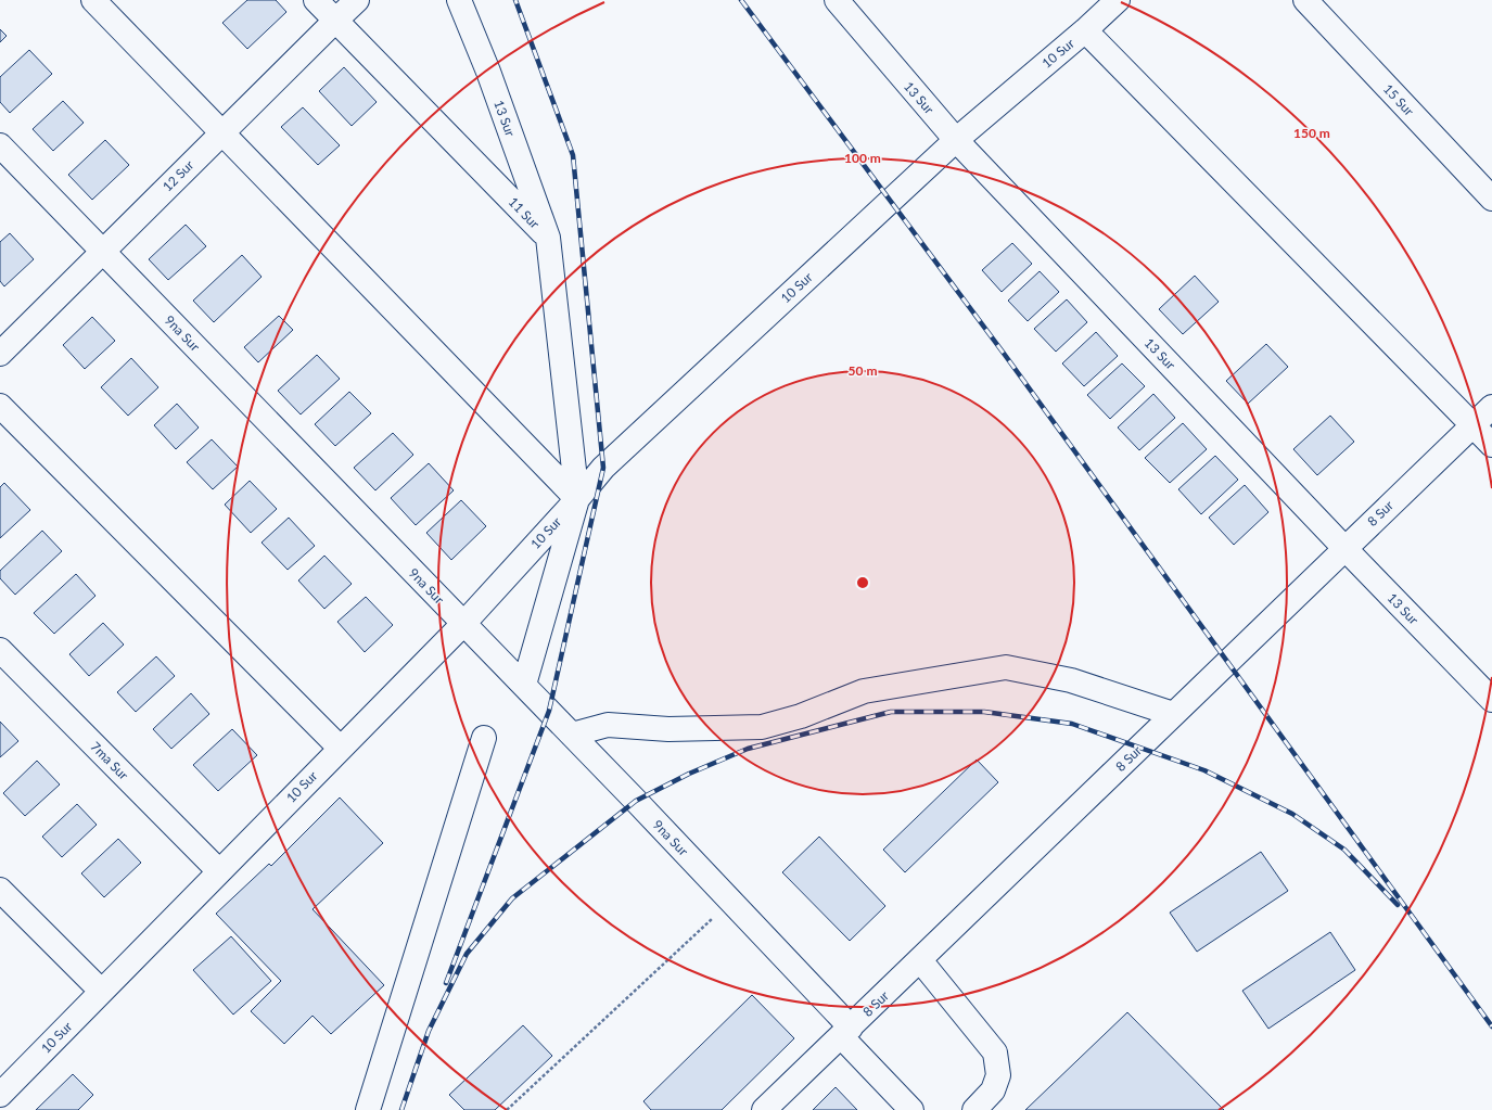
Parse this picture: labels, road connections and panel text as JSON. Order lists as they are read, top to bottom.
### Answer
{
  "streets": {
    "street": [
      "10 Sur",
      "13 Sur",
      "15 Sur",
      "12 Sur",
      "11 Sur",
      "9na Sur",
      "8 Sur",
      "7ma Sur"
    ]
  },
  "crossings": [
    ["10 Sur", "13 Sur"],
    ["10 Sur", "11 Sur"],
    ["10 Sur", "9na Sur"],
    ["10 Sur", "7ma Sur"],
    ["13 Sur", "11 Sur"],
    ["13 Sur", "8 Sur"],
    ["12 Sur", "11 Sur"],
    ["12 Sur", "9na Sur"],
    ["9na Sur", "8 Sur"]
  ],
  "rings": ["150 m", "100 m", "50 m"]
}
